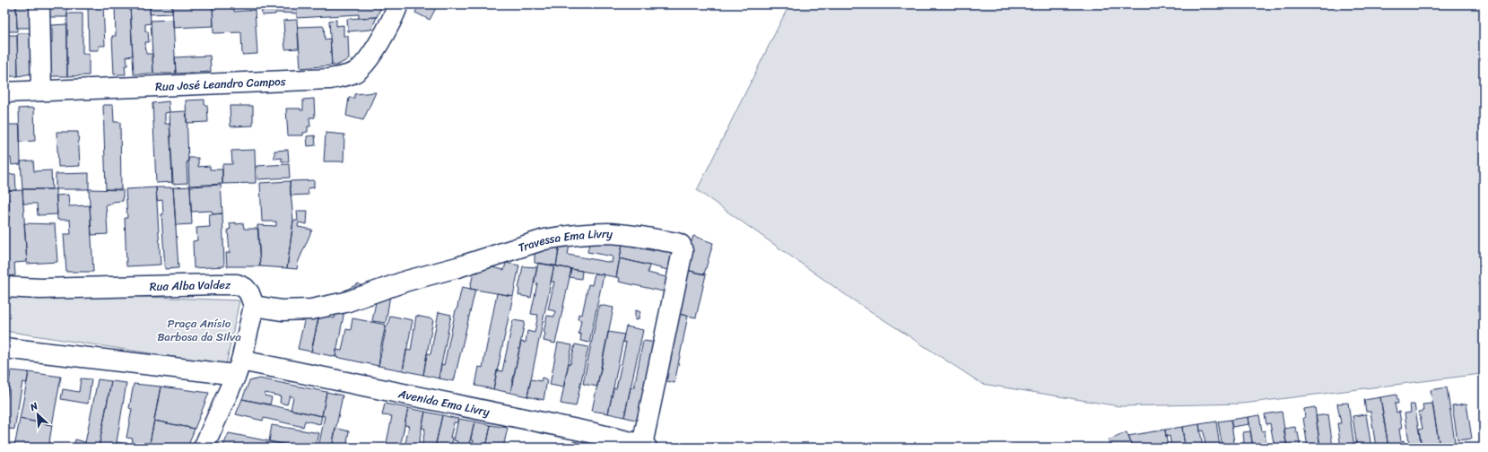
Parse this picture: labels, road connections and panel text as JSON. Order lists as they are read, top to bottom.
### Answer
{
  "streets": {
    "street": [
      "Rua José Leandro Campos",
      "Travessa Ema Livry",
      "Rua Alba Valdez",
      "Avenida Ema Livry"
    ]
  },
  "crossings": [
    ["Travessa Ema Livry", "Rua Alba Valdez"],
    ["Travessa Ema Livry", "Avenida Ema Livry"]
  ],
  "parks": ["Praça Anísio Barbosa da Silva"],
  "north": "top left"
}
